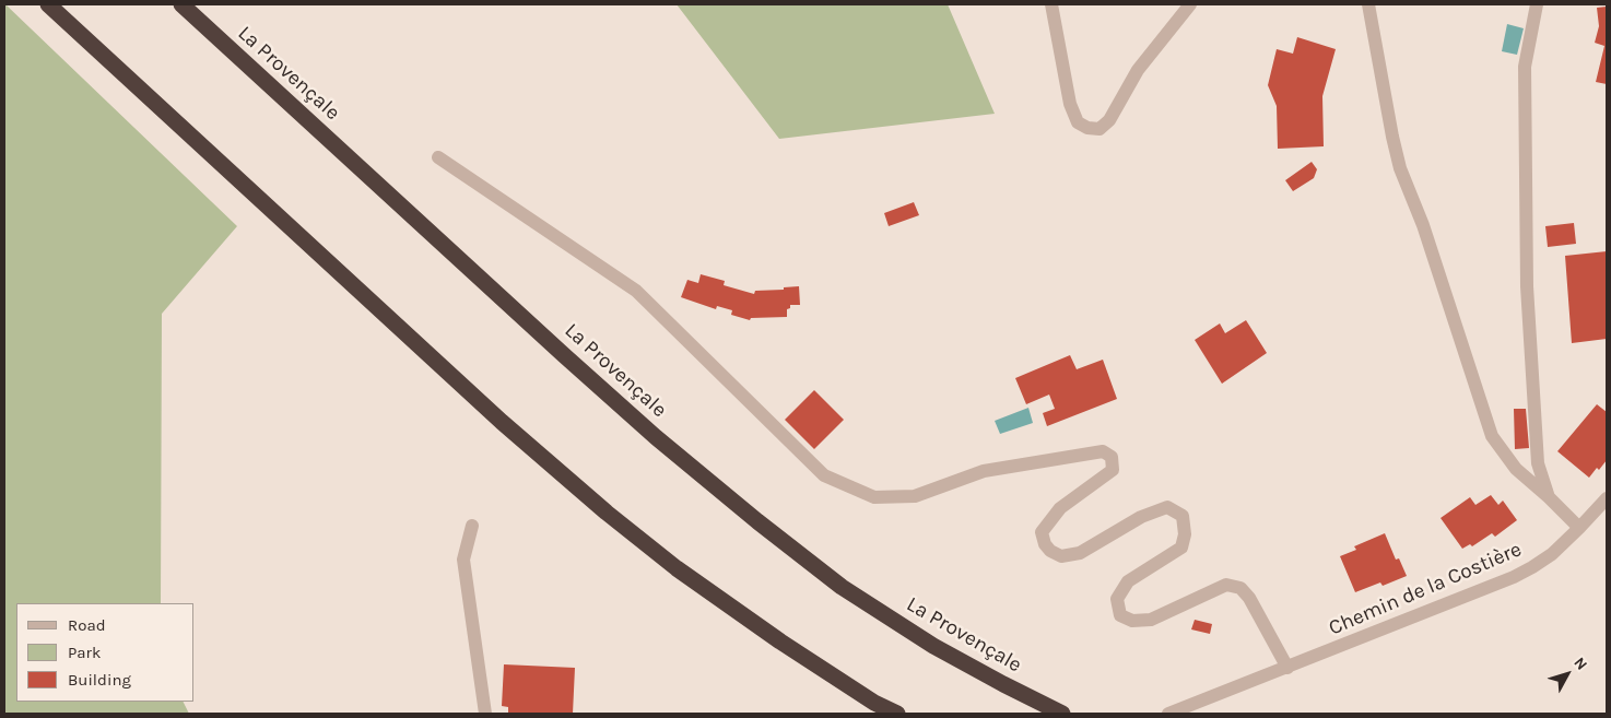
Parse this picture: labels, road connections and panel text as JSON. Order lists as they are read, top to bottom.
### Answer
{
  "streets": {
    "highway": ["La Provençale"],
    "street": ["Chemin de la Costière"]
  },
  "legend": ["Road", "Park", "Building"],
  "north": "top right"
}
